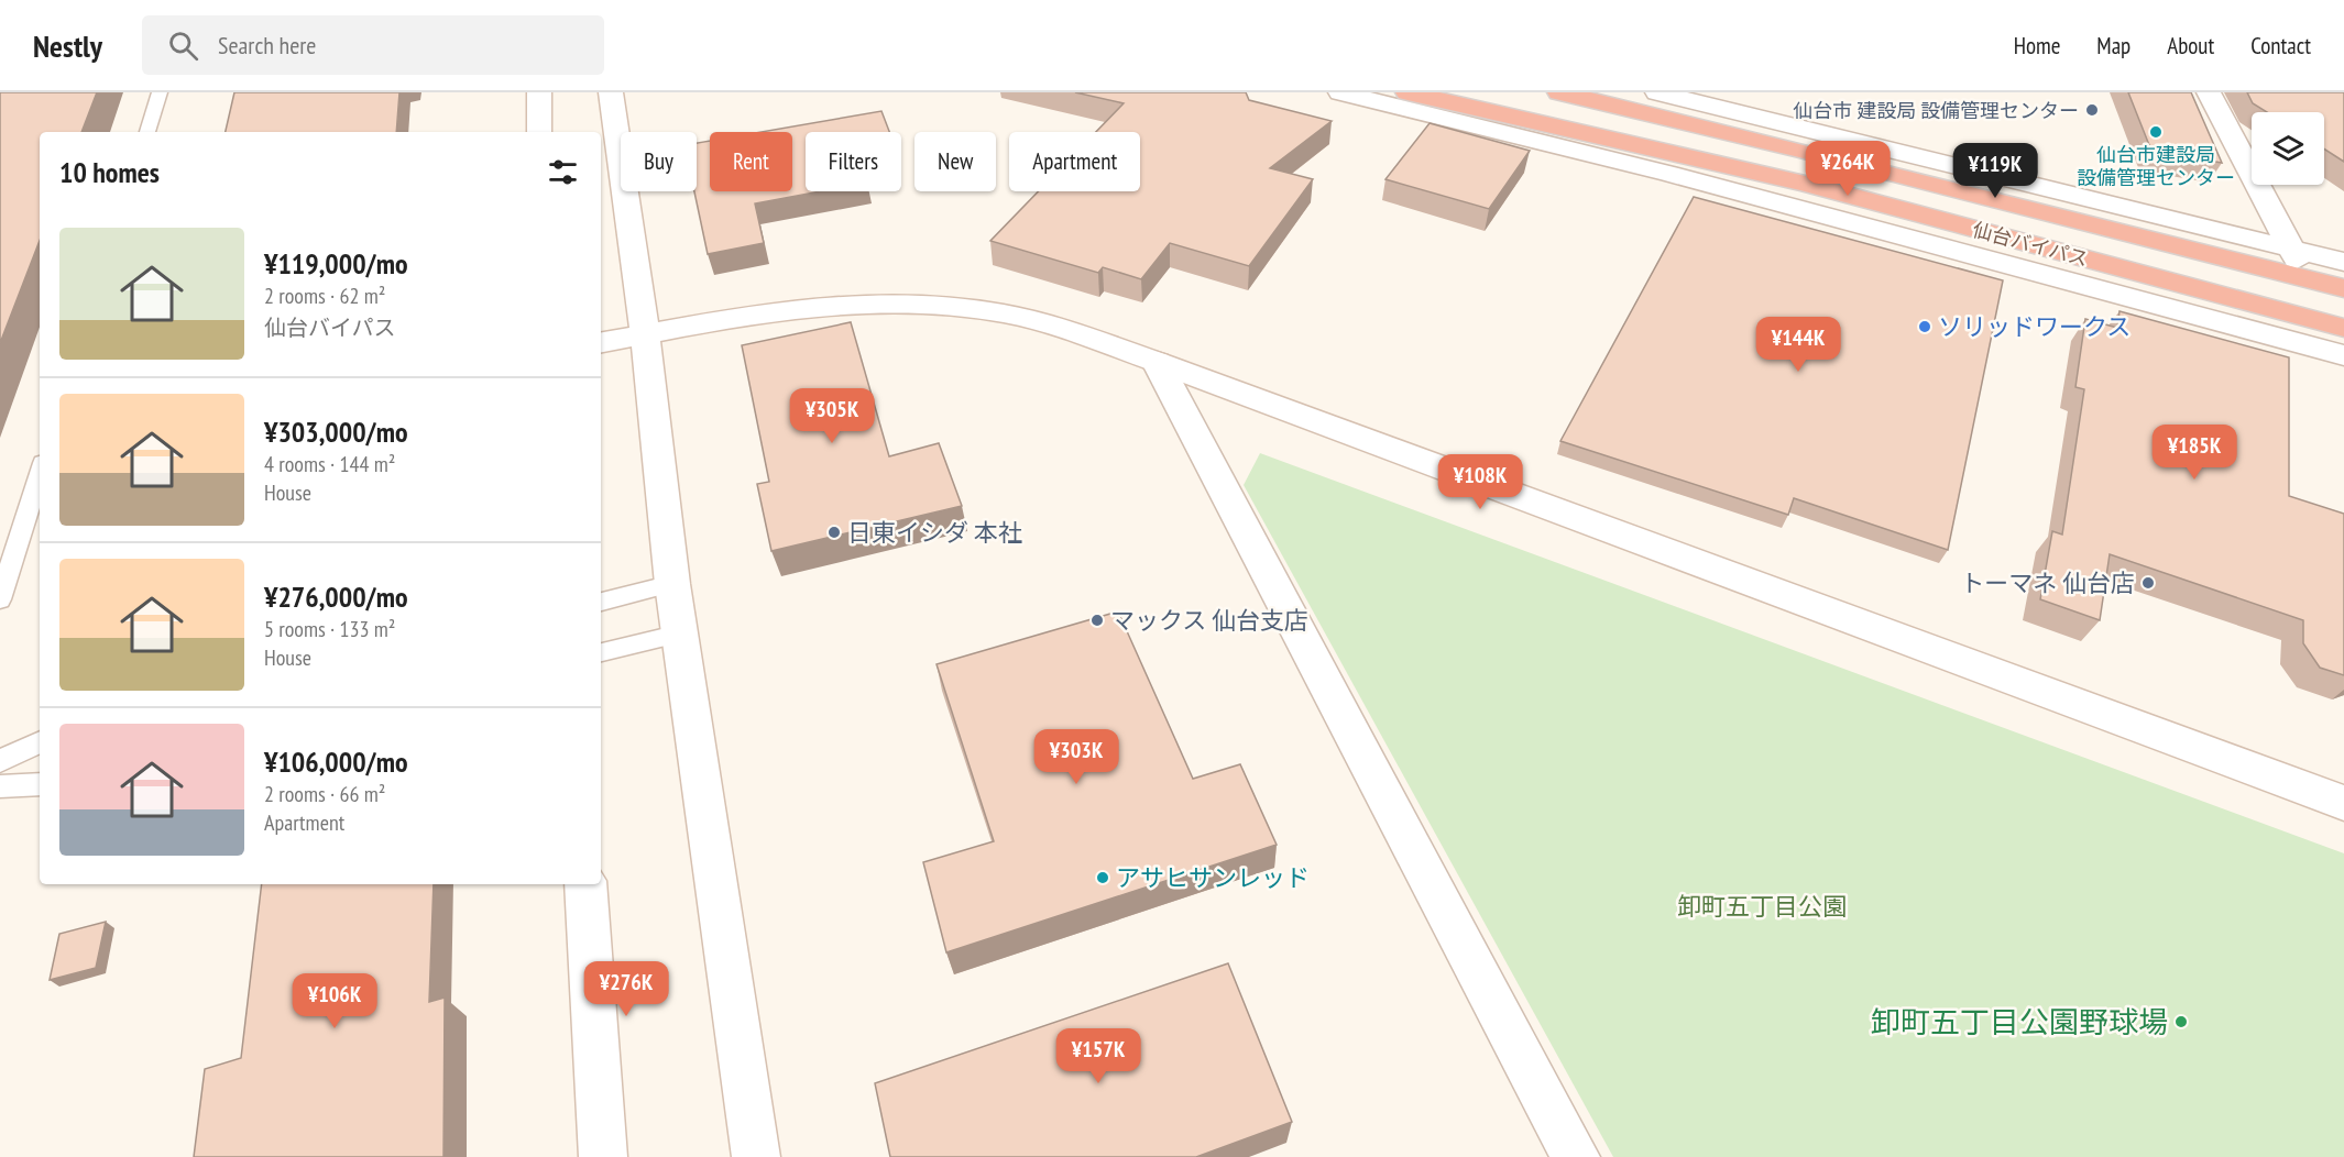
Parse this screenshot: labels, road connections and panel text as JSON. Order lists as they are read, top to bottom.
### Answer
{
  "streets": {
    "highway": ["仙台バイパス"]
  },
  "parks": ["卸町五丁目公園"],
  "places": [
    "仙台市 建設局 設備管理センター",
    "仙台市建設局 設備管理センター",
    "ソリッドワークス",
    "日東イシダ 本社",
    "トーマネ 仙台店",
    "マックス 仙台支店",
    "アサヒサンレッド",
    "卸町五丁目公園野球場"
  ],
  "page": {
    "header": "Nestly",
    "search": "Search here",
    "nav": [
      "Home",
      "Map",
      "About",
      "Contact"
    ],
    "chip": [
      "Buy",
      "Rent",
      "Filters",
      "New",
      "Apartment"
    ],
    "heading": "10 homes",
    "price": [
      "¥264K",
      "¥119K",
      "¥144K",
      "¥305K",
      "¥185K",
      "¥108K",
      "¥303K",
      "¥276K",
      "¥106K",
      "¥157K"
    ],
    "list": [
      {
        "name": "¥119,000/mo",
        "note": "2 rooms · 62 m² · 仙台バイパス"
      },
      {
        "name": "¥303,000/mo",
        "note": "4 rooms · 144 m² · House"
      },
      {
        "name": "¥276,000/mo",
        "note": "5 rooms · 133 m² · House"
      },
      {
        "name": "¥106,000/mo",
        "note": "2 rooms · 66 m² · Apartment"
      }
    ]
  }
}
